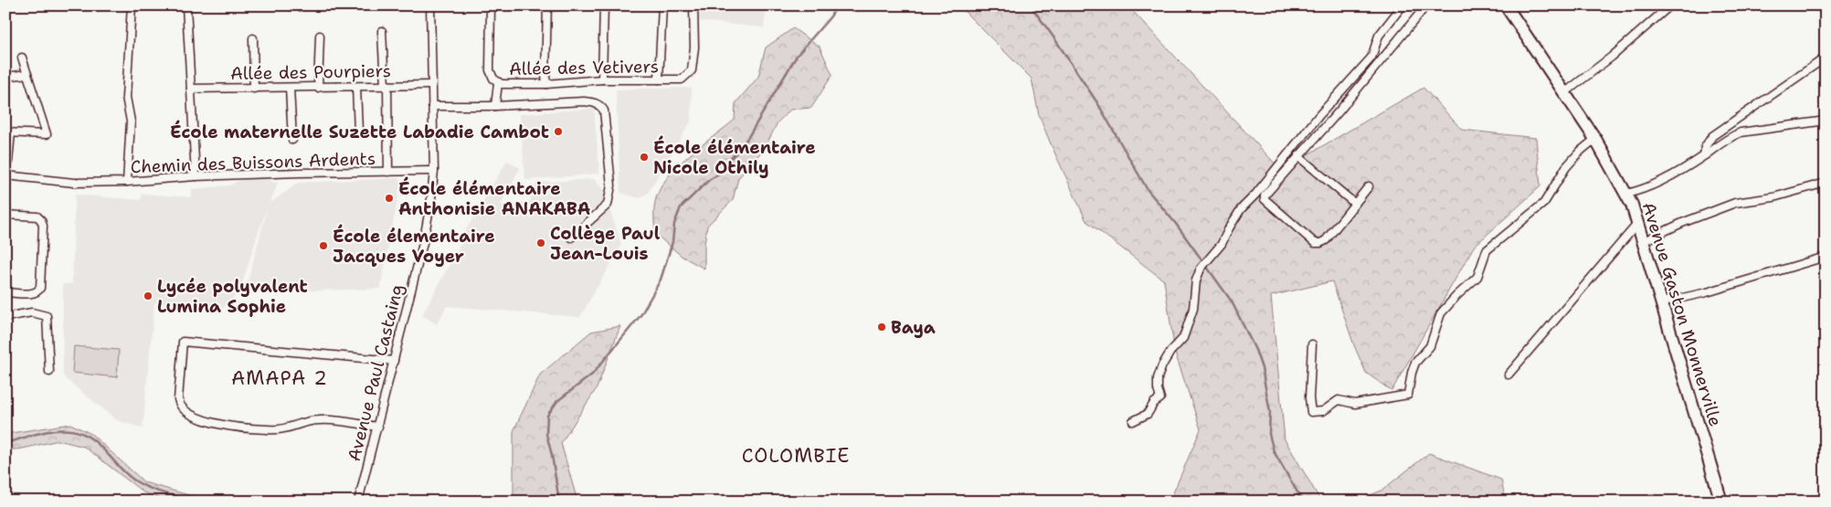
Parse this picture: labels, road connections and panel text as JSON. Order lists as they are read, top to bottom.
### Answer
{
  "streets": {
    "main road": ["Avenue Gaston Monnerville"],
    "street": [
      "Allée des Vetivers",
      "Allée des Pourpiers",
      "Chemin des Buissons Ardents",
      "Avenue Paul Castaing"
    ]
  },
  "crossings": [
    ["Allée des Pourpiers", "Avenue Paul Castaing"],
    ["Chemin des Buissons Ardents", "Avenue Paul Castaing"]
  ],
  "districts": ["AMAPA 2", "COLOMBIE"],
  "places": [
    "École maternelle Suzette Labadie Cambot",
    "École élémentaire Nicole Othily",
    "École élémentaire Anthonisie ANAKABA",
    "Collège Paul Jean-Louis",
    "École élementaire Jacques Voyer",
    "Lycée polyvalent Lumina Sophie",
    "Baya"
  ]
}
